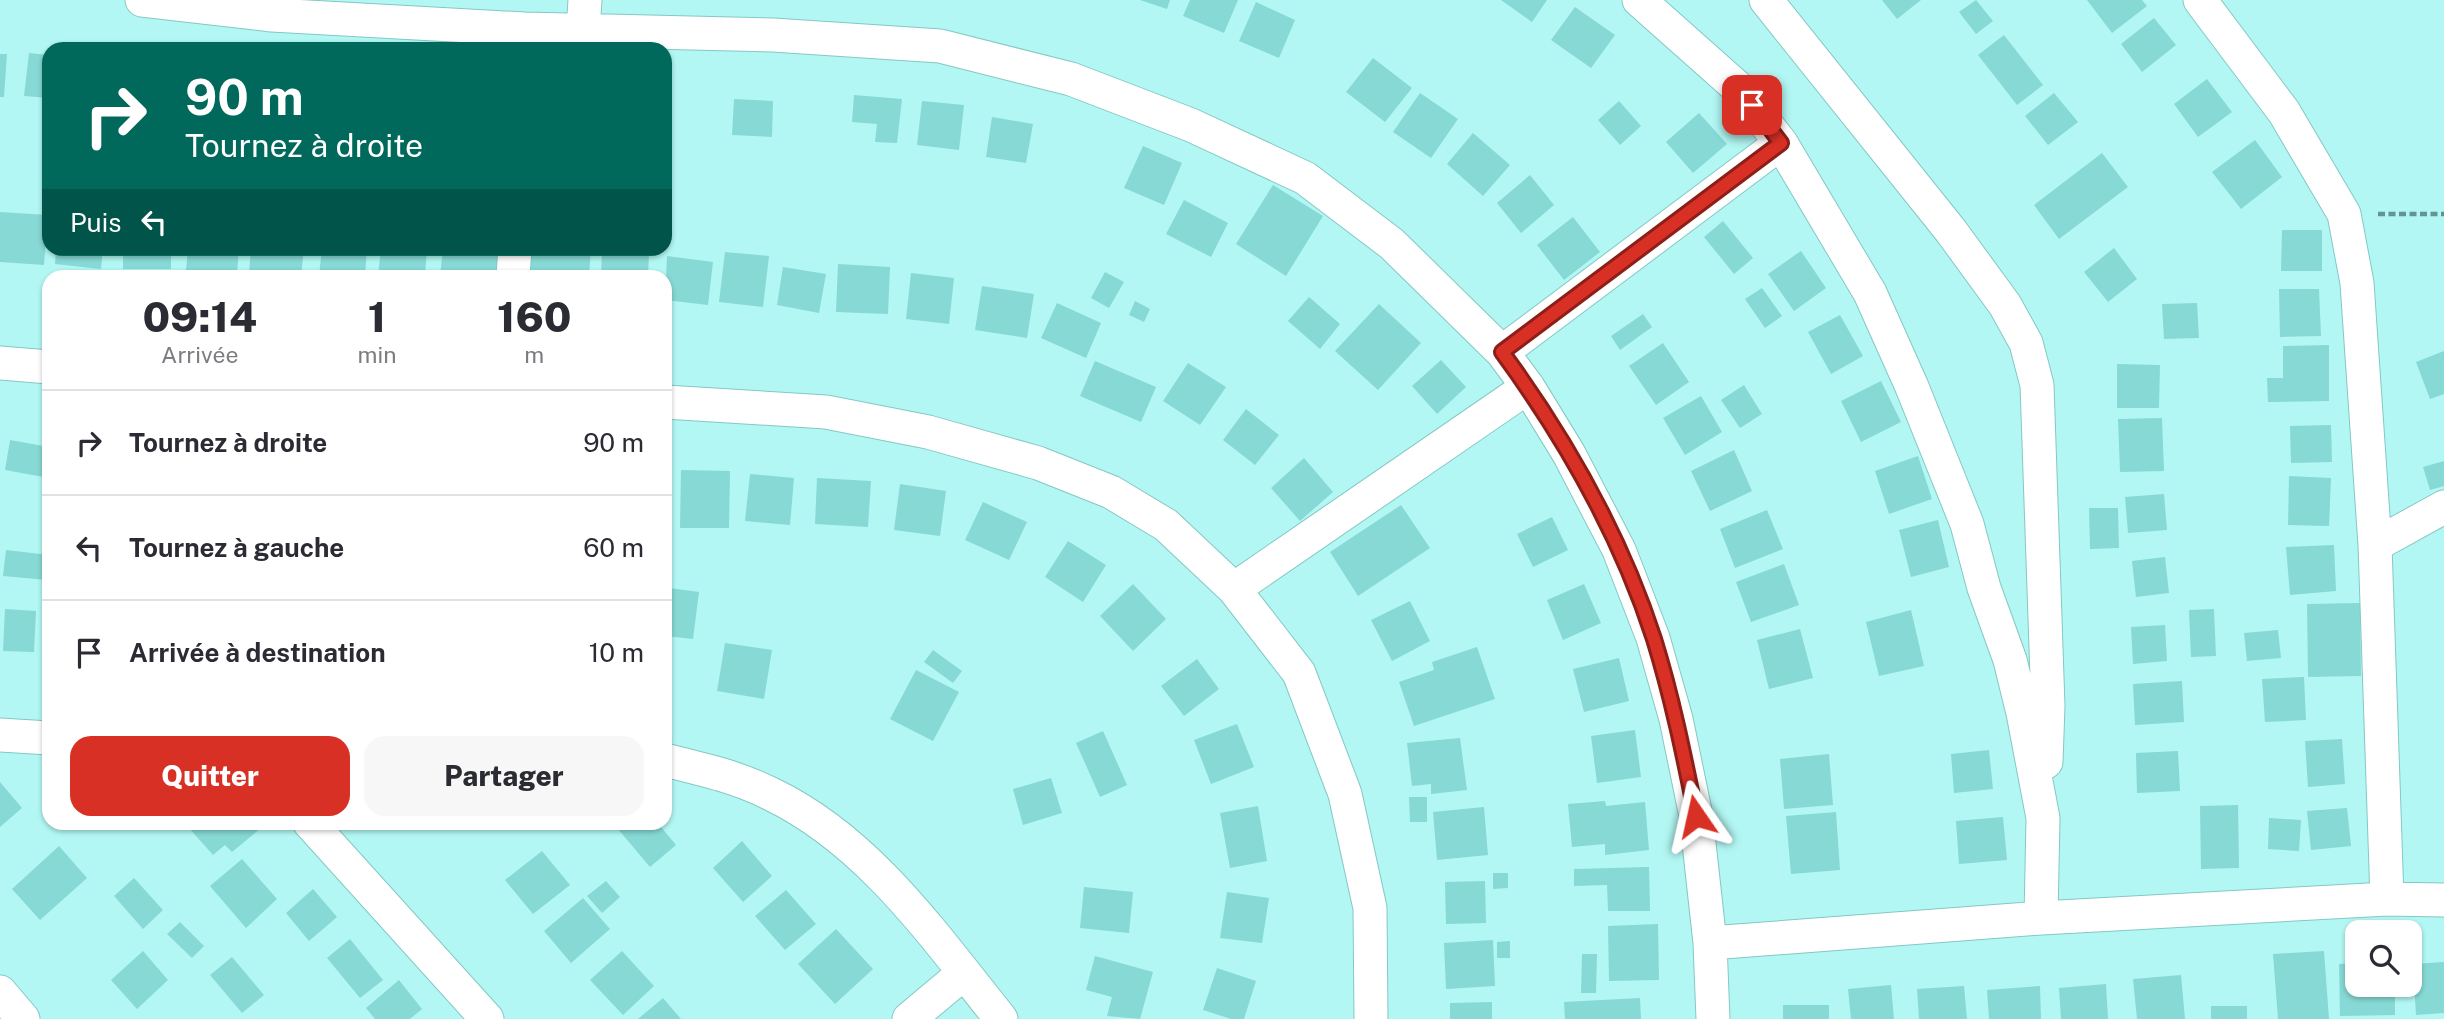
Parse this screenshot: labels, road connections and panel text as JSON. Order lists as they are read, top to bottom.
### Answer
{
  "page": {
    "turn": ["90 m", "Tournez à droite"],
    "then": "Puis",
    "eta": [
      "09:14",
      "Arrivée",
      "1",
      "min",
      "160",
      "m"
    ],
    "list": [
      {
        "name": "Tournez à droite",
        "value": "90 m"
      },
      {
        "name": "Tournez à gauche",
        "value": "60 m"
      },
      {
        "name": "Arrivée à destination",
        "value": "10 m"
      }
    ],
    "buttons": ["Quitter", "Partager"]
  }
}
